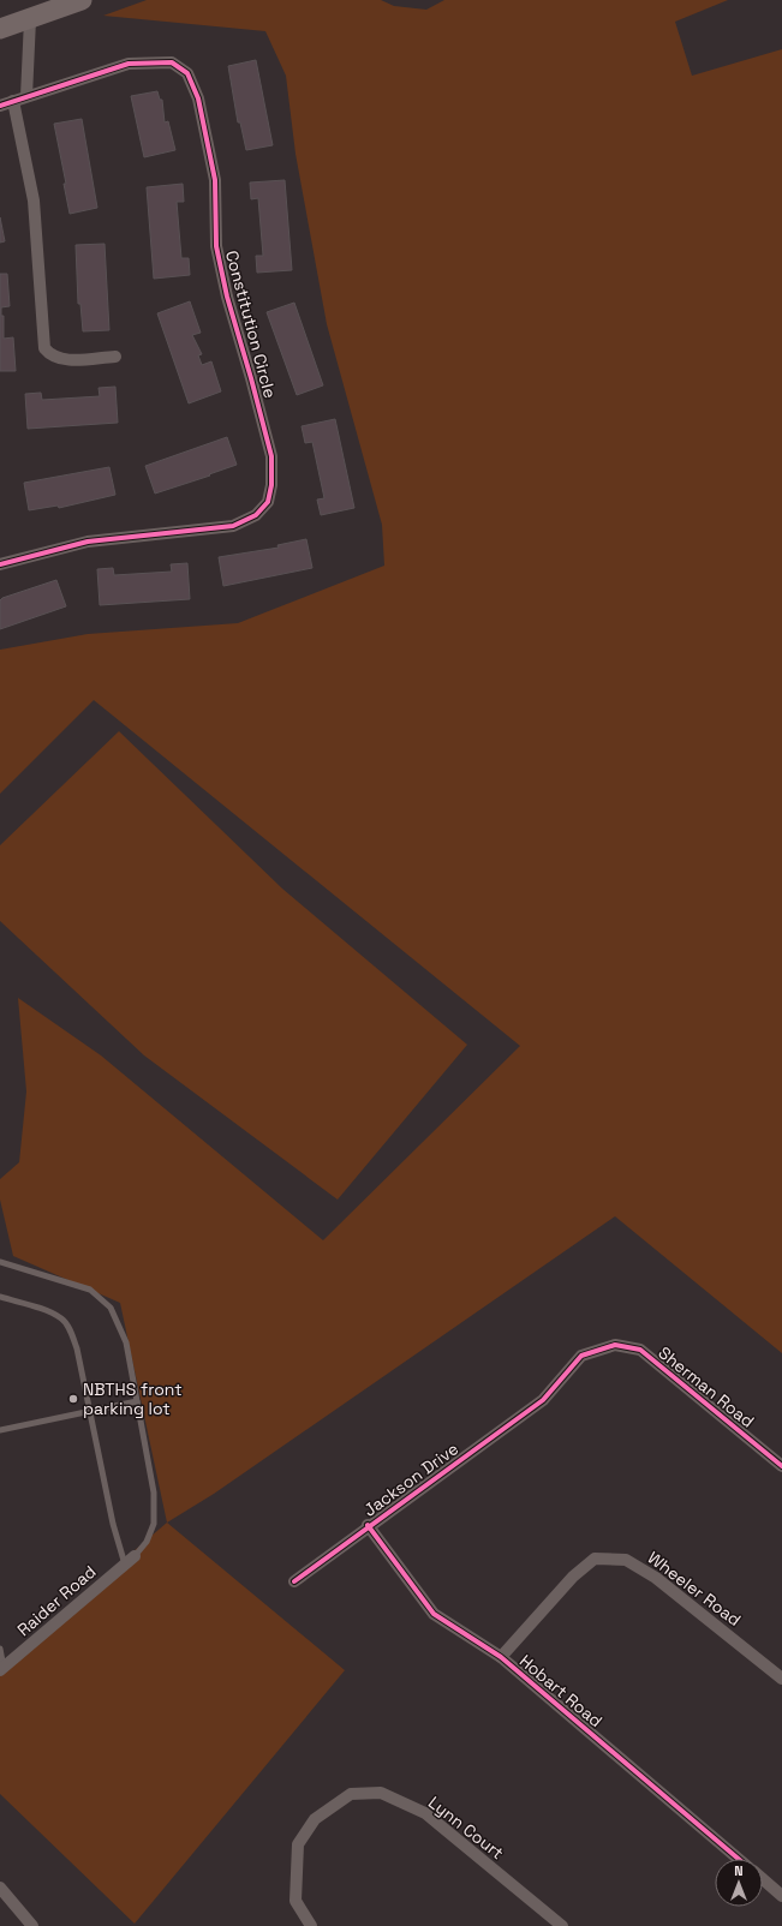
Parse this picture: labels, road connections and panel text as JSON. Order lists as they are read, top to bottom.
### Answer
{
  "streets": {
    "street": [
      "Constitution Circle",
      "Sherman Road",
      "Jackson Drive",
      "Wheeler Road",
      "Raider Road",
      "Hobart Road",
      "Lynn Court"
    ]
  },
  "crossings": [
    ["Sherman Road", "Jackson Drive"],
    ["Jackson Drive", "Hobart Road"],
    ["Wheeler Road", "Hobart Road"]
  ],
  "places": ["NBTHS front parking lot"],
  "north": "top"
}
